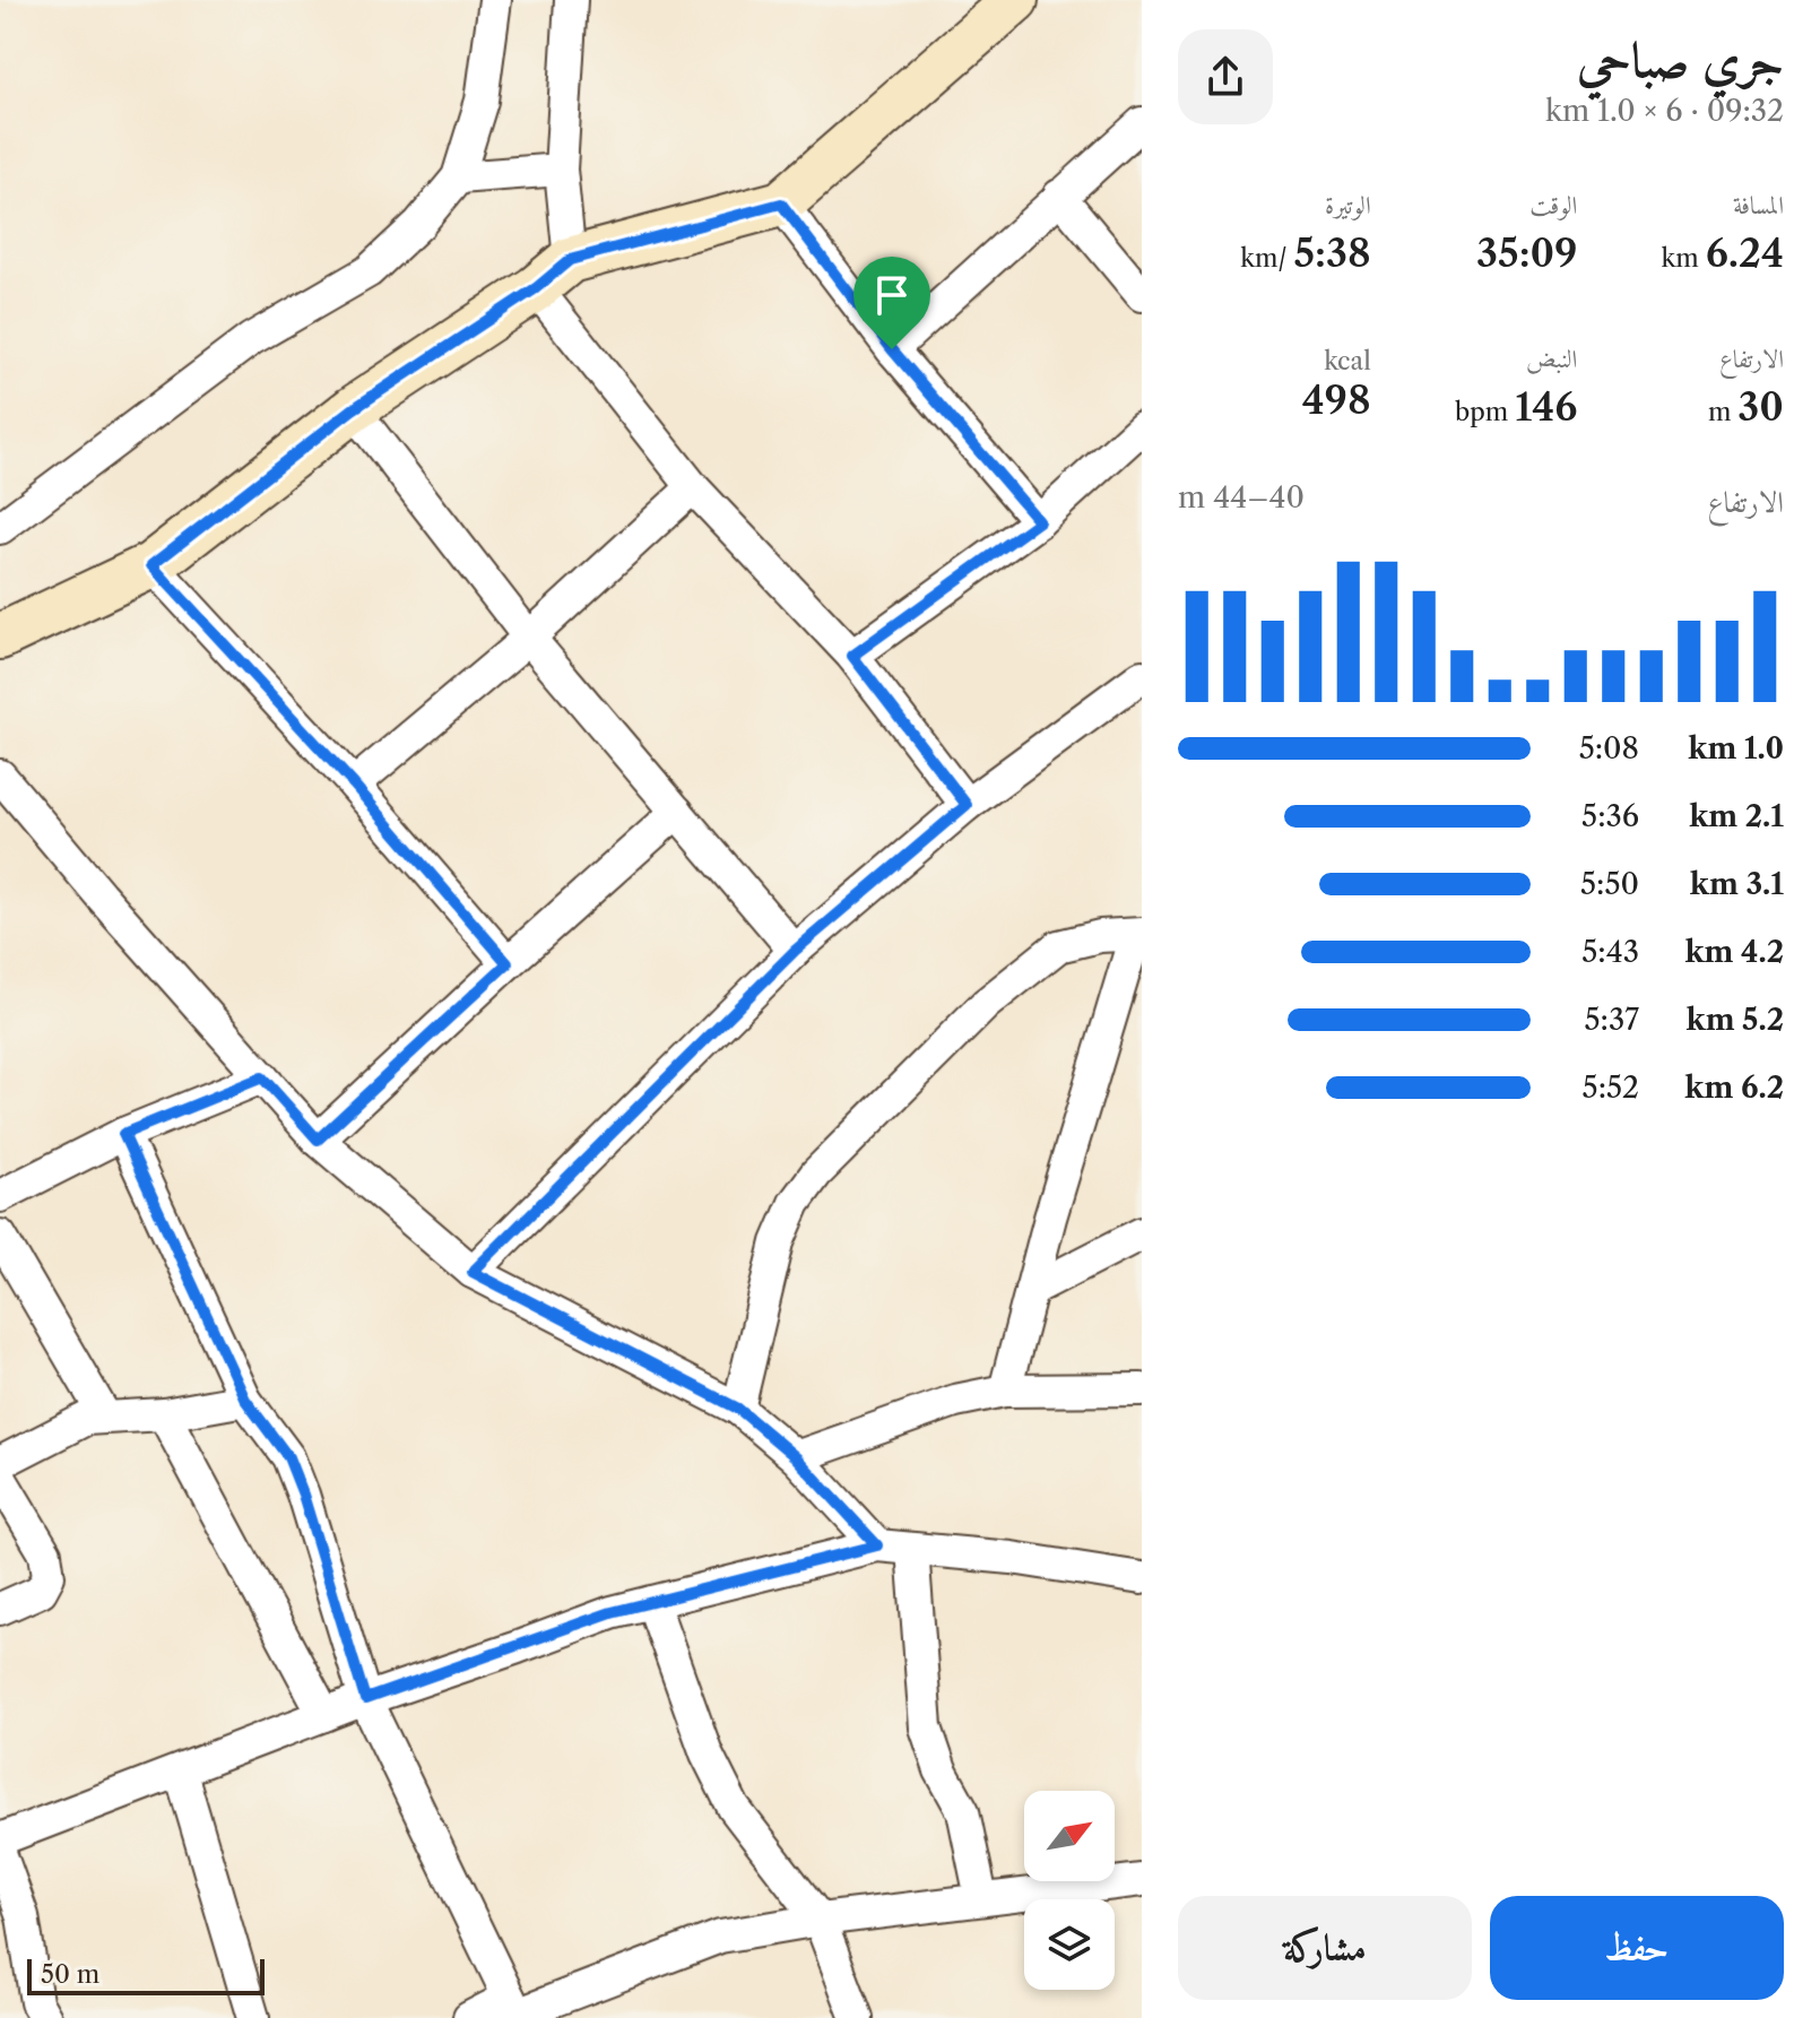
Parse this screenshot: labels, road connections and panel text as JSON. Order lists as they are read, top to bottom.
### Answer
{
  "scale_bar": "50 m",
  "north": "top right",
  "page": {
    "heading": ["جري صباحي", "09:32 · 6 × 1.0 km"],
    "stats": [
      ["المسافة", "6.24 km"],
      ["الوقت", "35:09"],
      ["الوتيرة", "5:38 /km"],
      ["الارتفاع", "30 m"],
      ["النبض", "146 bpm"],
      ["kcal", "498"]
    ],
    "chart": ["الارتفاع", "40–44 m"],
    "list": [
      {
        "name": "1.0 km",
        "note": "5:08"
      },
      {
        "name": "2.1 km",
        "note": "5:36"
      },
      {
        "name": "3.1 km",
        "note": "5:50"
      },
      {
        "name": "4.2 km",
        "note": "5:43"
      },
      {
        "name": "5.2 km",
        "note": "5:37"
      },
      {
        "name": "6.2 km",
        "note": "5:52"
      }
    ],
    "buttons": ["حفظ", "مشاركة"],
    "scale": "50 m"
  }
}
